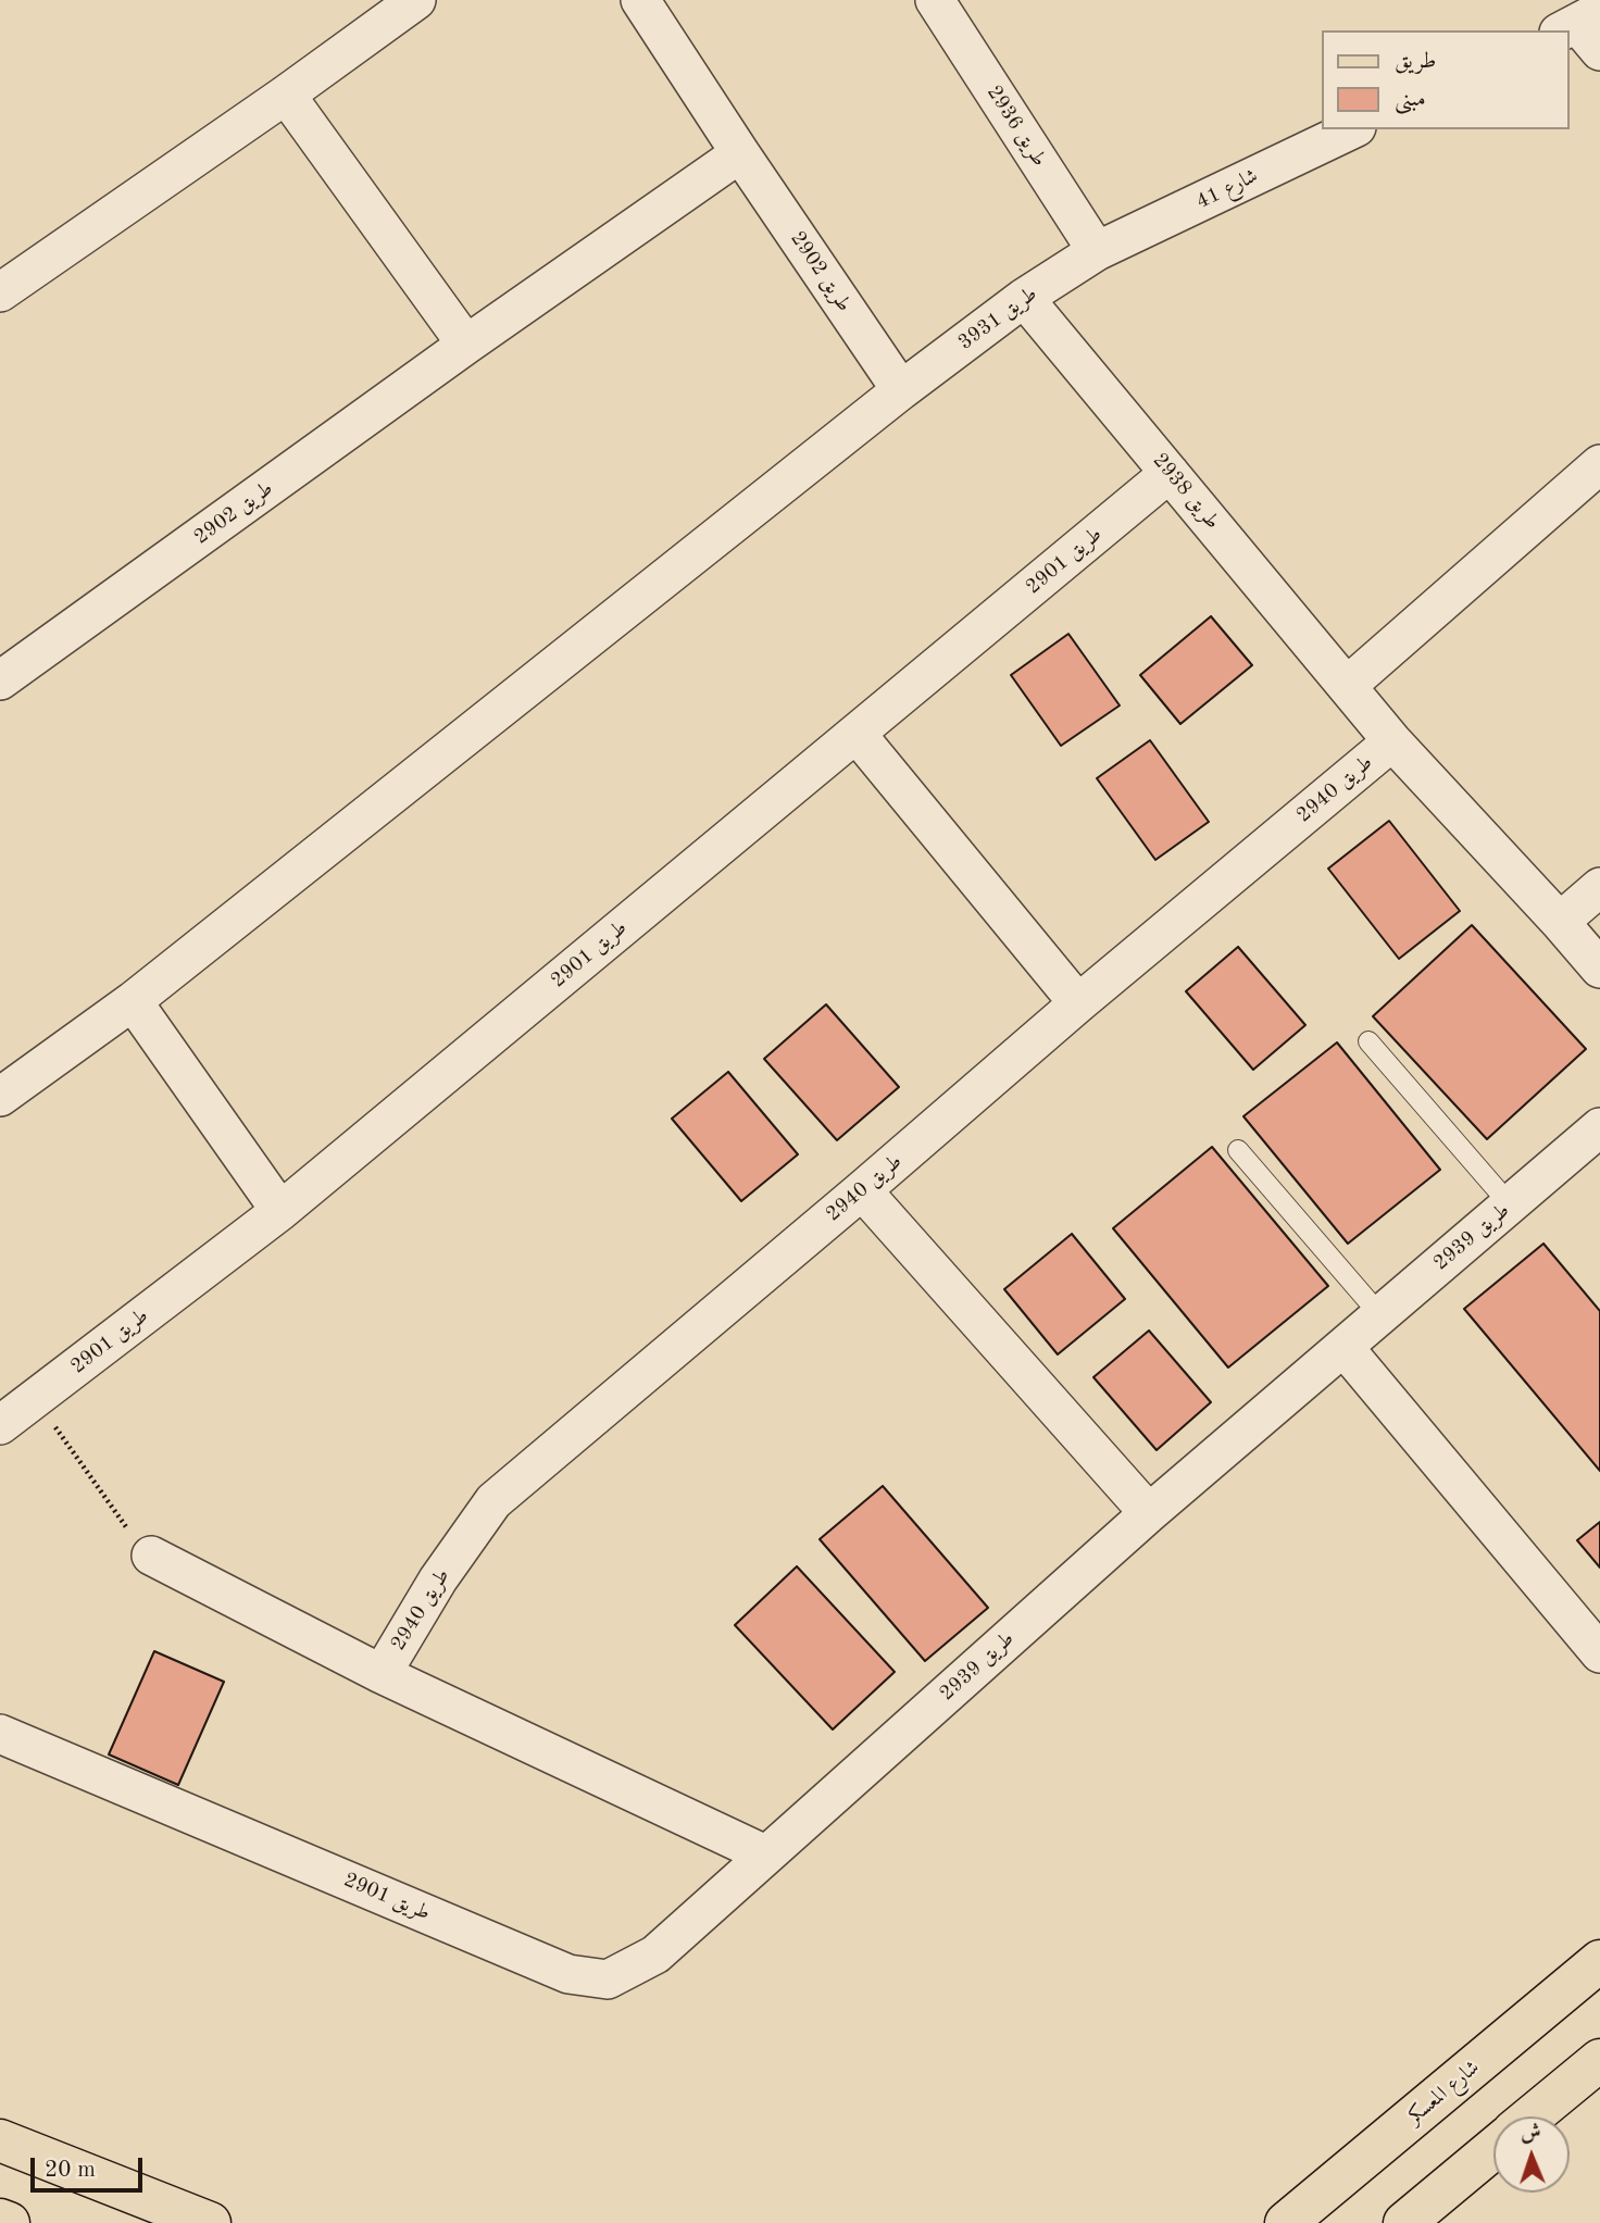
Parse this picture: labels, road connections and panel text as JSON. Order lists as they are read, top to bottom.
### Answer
{
  "streets": {
    "main road": ["شارع المعسكر"],
    "street": [
      "طريق 2936",
      "شارع 41",
      "طريق 2902",
      "طريق 3931",
      "طريق 2938",
      "طريق 2901",
      "طريق 2940",
      "طريق 2939"
    ]
  },
  "crossings": [
    ["طريق 2936", "شارع 41"],
    ["طريق 2936", "طريق 3931"],
    ["شارع 41", "طريق 3931"],
    ["طريق 2902", "طريق 3931"],
    ["طريق 3931", "طريق 2938"],
    ["طريق 2938", "طريق 2901"],
    ["طريق 2938", "طريق 2940"],
    ["طريق 2901", "طريق 2939"],
    ["طريق 2940", "طريق 2939"]
  ],
  "legend": ["طريق", "مبنى"],
  "scale_bar": "20 m",
  "north": "top"
}
